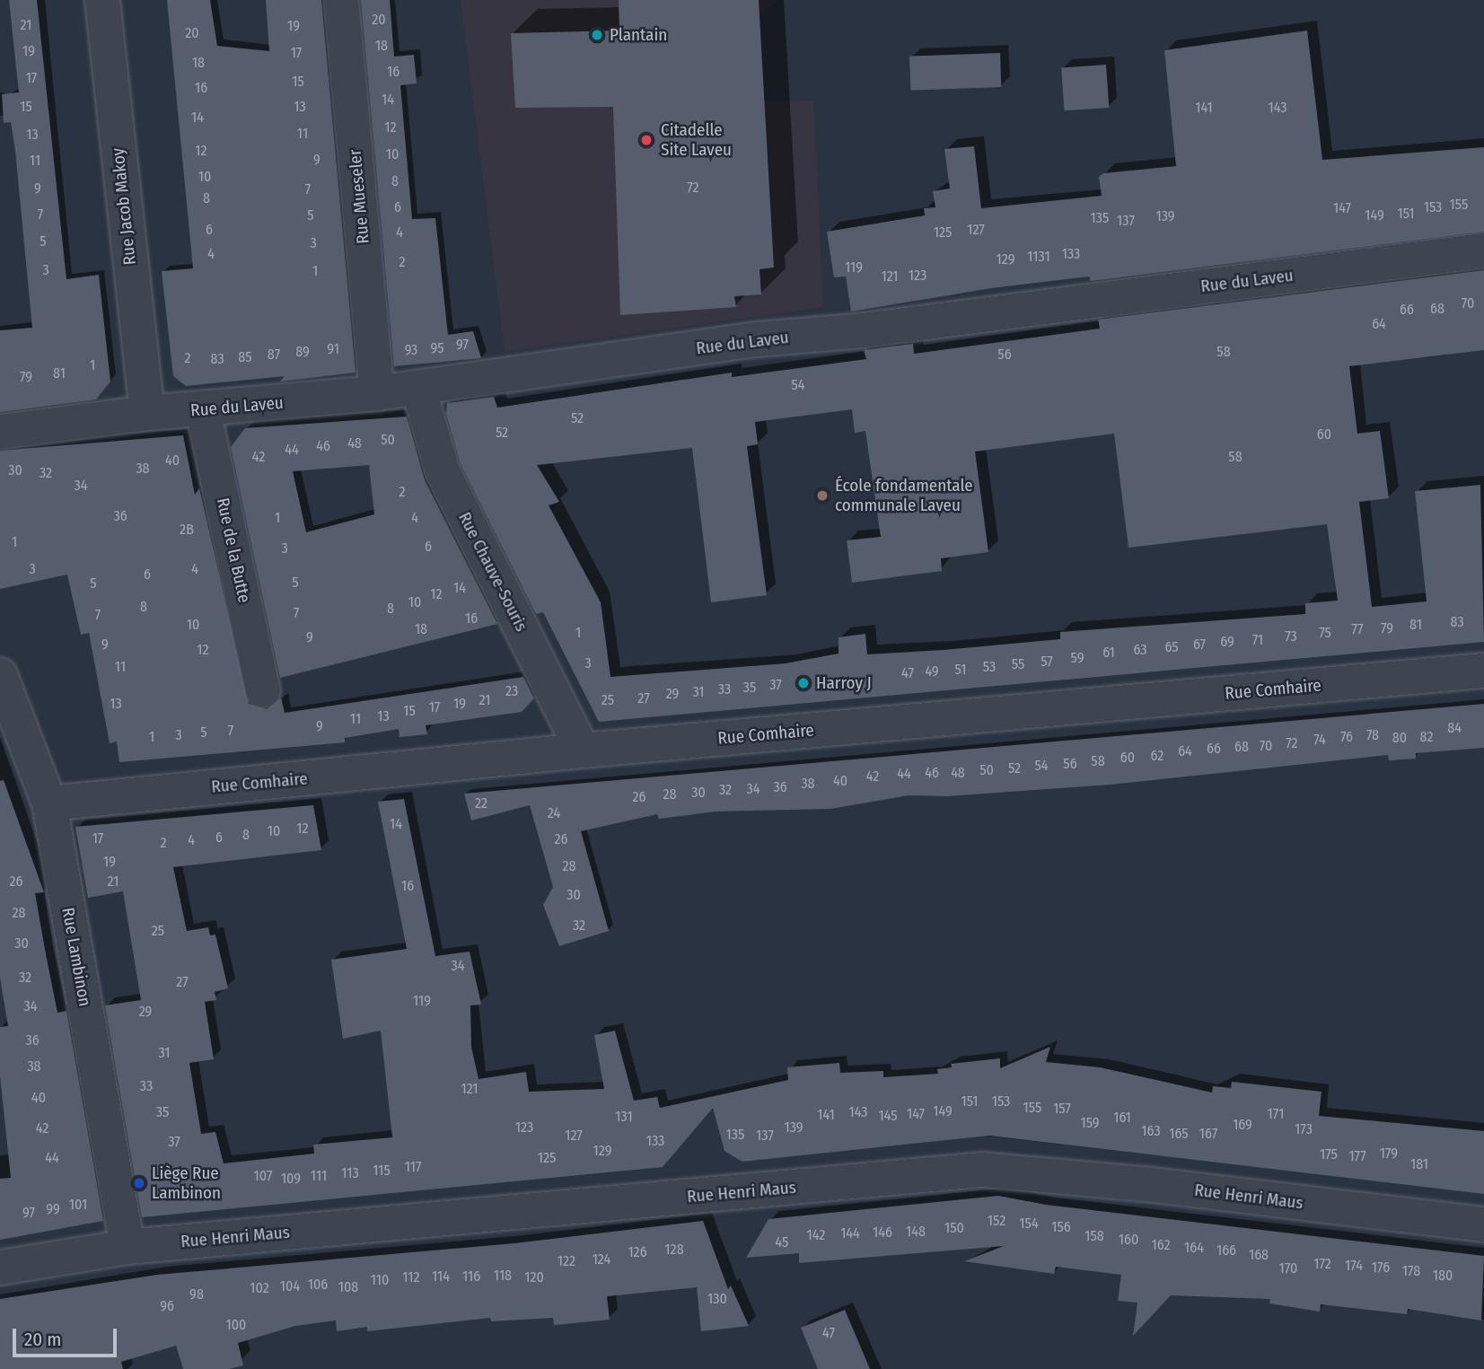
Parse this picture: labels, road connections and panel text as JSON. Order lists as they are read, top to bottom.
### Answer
{
  "streets": {
    "street": [
      "Rue Mueseler",
      "Rue Jacob Makoy",
      "Rue du Laveu",
      "Rue de la Butte",
      "Rue Chauve-Souris",
      "Rue Comhaire",
      "Rue Lambinon",
      "Rue Henri Maus"
    ]
  },
  "crossings": [
    ["Rue Mueseler", "Rue du Laveu"],
    ["Rue Jacob Makoy", "Rue du Laveu"],
    ["Rue du Laveu", "Rue de la Butte"],
    ["Rue du Laveu", "Rue Chauve-Souris"],
    ["Rue Chauve-Souris", "Rue Comhaire"],
    ["Rue Comhaire", "Rue Lambinon"],
    ["Rue Lambinon", "Rue Henri Maus"]
  ],
  "places": [
    "Plantain",
    "Citadelle Site Laveu",
    "École fondamentale communale Laveu",
    "Harroy J",
    "Liège Rue Lambinon"
  ],
  "house_numbers": [
    "20",
    "21",
    "19",
    "20",
    "18",
    "19",
    "17",
    "18",
    "16",
    "17",
    "15",
    "16",
    "14",
    "15",
    "13",
    "141",
    "143",
    "14",
    "12",
    "11",
    "13",
    "12",
    "10",
    "9",
    "11",
    "10",
    "8",
    "72",
    "9",
    "7",
    "8",
    "155",
    "6",
    "153",
    "147",
    "151",
    "7",
    "5",
    "149",
    "139",
    "135",
    "137",
    "6",
    "127",
    "4",
    "125",
    "5",
    "3",
    "4",
    "133",
    "1131",
    "129",
    "2",
    "119",
    "3",
    "1",
    "123",
    "121",
    "70",
    "68",
    "66",
    "64",
    "97",
    "95",
    "91",
    "93",
    "89",
    "58",
    "87",
    "56",
    "85",
    "2",
    "83",
    "1",
    "81",
    "79",
    "54",
    "52",
    "52",
    "60",
    "50",
    "48",
    "46",
    "44",
    "42",
    "58",
    "40",
    "38",
    "30",
    "32",
    "34",
    "2",
    "36",
    "1",
    "4",
    "2B",
    "1",
    "6",
    "3",
    "3",
    "4",
    "6",
    "5",
    "5",
    "14",
    "12",
    "10",
    "8",
    "8",
    "7",
    "7",
    "16",
    "83",
    "10",
    "81",
    "79",
    "18",
    "77",
    "1",
    "75",
    "73",
    "9",
    "71",
    "69",
    "9",
    "67",
    "65",
    "12",
    "63",
    "61",
    "59",
    "57",
    "3",
    "55",
    "11",
    "53",
    "51",
    "49",
    "47",
    "37",
    "35",
    "33",
    "23",
    "31",
    "29",
    "27",
    "21",
    "25",
    "13",
    "19",
    "17",
    "15",
    "13",
    "11",
    "9",
    "84",
    "7",
    "5",
    "3",
    "78",
    "1",
    "76",
    "82",
    "80",
    "74",
    "72",
    "70",
    "68",
    "66",
    "64",
    "62",
    "60",
    "58",
    "56",
    "54",
    "52",
    "50",
    "46",
    "48",
    "44",
    "42",
    "40",
    "38",
    "36",
    "34",
    "32",
    "30",
    "28",
    "26",
    "22",
    "24",
    "14",
    "12",
    "10",
    "8",
    "6",
    "17",
    "26",
    "4",
    "2",
    "19",
    "28",
    "26",
    "21",
    "16",
    "30",
    "28",
    "32",
    "25",
    "30",
    "34",
    "32",
    "27",
    "119",
    "34",
    "29",
    "36",
    "31",
    "38",
    "33",
    "121",
    "40",
    "151",
    "153",
    "155",
    "157",
    "149",
    "35",
    "143",
    "147",
    "171",
    "141",
    "145",
    "131",
    "161",
    "159",
    "169",
    "123",
    "139",
    "42",
    "173",
    "163",
    "165",
    "167",
    "135",
    "127",
    "137",
    "133",
    "37",
    "129",
    "179",
    "175",
    "177",
    "44",
    "125",
    "181",
    "117",
    "115",
    "113",
    "107",
    "111",
    "109",
    "101",
    "99",
    "97",
    "152",
    "154",
    "156",
    "150",
    "148",
    "146",
    "144",
    "142",
    "158",
    "160",
    "45",
    "162",
    "164",
    "128",
    "166",
    "126",
    "168",
    "124",
    "122",
    "172",
    "174",
    "176",
    "170",
    "178",
    "118",
    "180",
    "114",
    "116",
    "112",
    "120",
    "110",
    "106",
    "104",
    "108",
    "102",
    "98",
    "130",
    "96",
    "100",
    "47"
  ],
  "scale_bar": "20 m"
}
